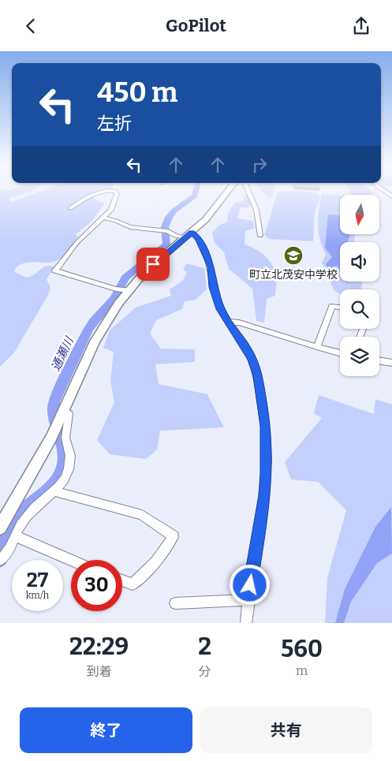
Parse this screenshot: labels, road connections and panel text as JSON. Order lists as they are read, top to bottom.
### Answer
{
  "water": ["通瀬川"],
  "places": {
    "school or university": ["町立北茂安中学校"]
  },
  "north": "bottom",
  "page": {
    "header": "GoPilot",
    "turn": ["450 m", "左折"],
    "speed": "27 km/h",
    "limit": "30",
    "eta": [
      "22:29",
      "到着",
      "2",
      "分",
      "560",
      "m"
    ],
    "buttons": ["終了", "共有"]
  }
}
